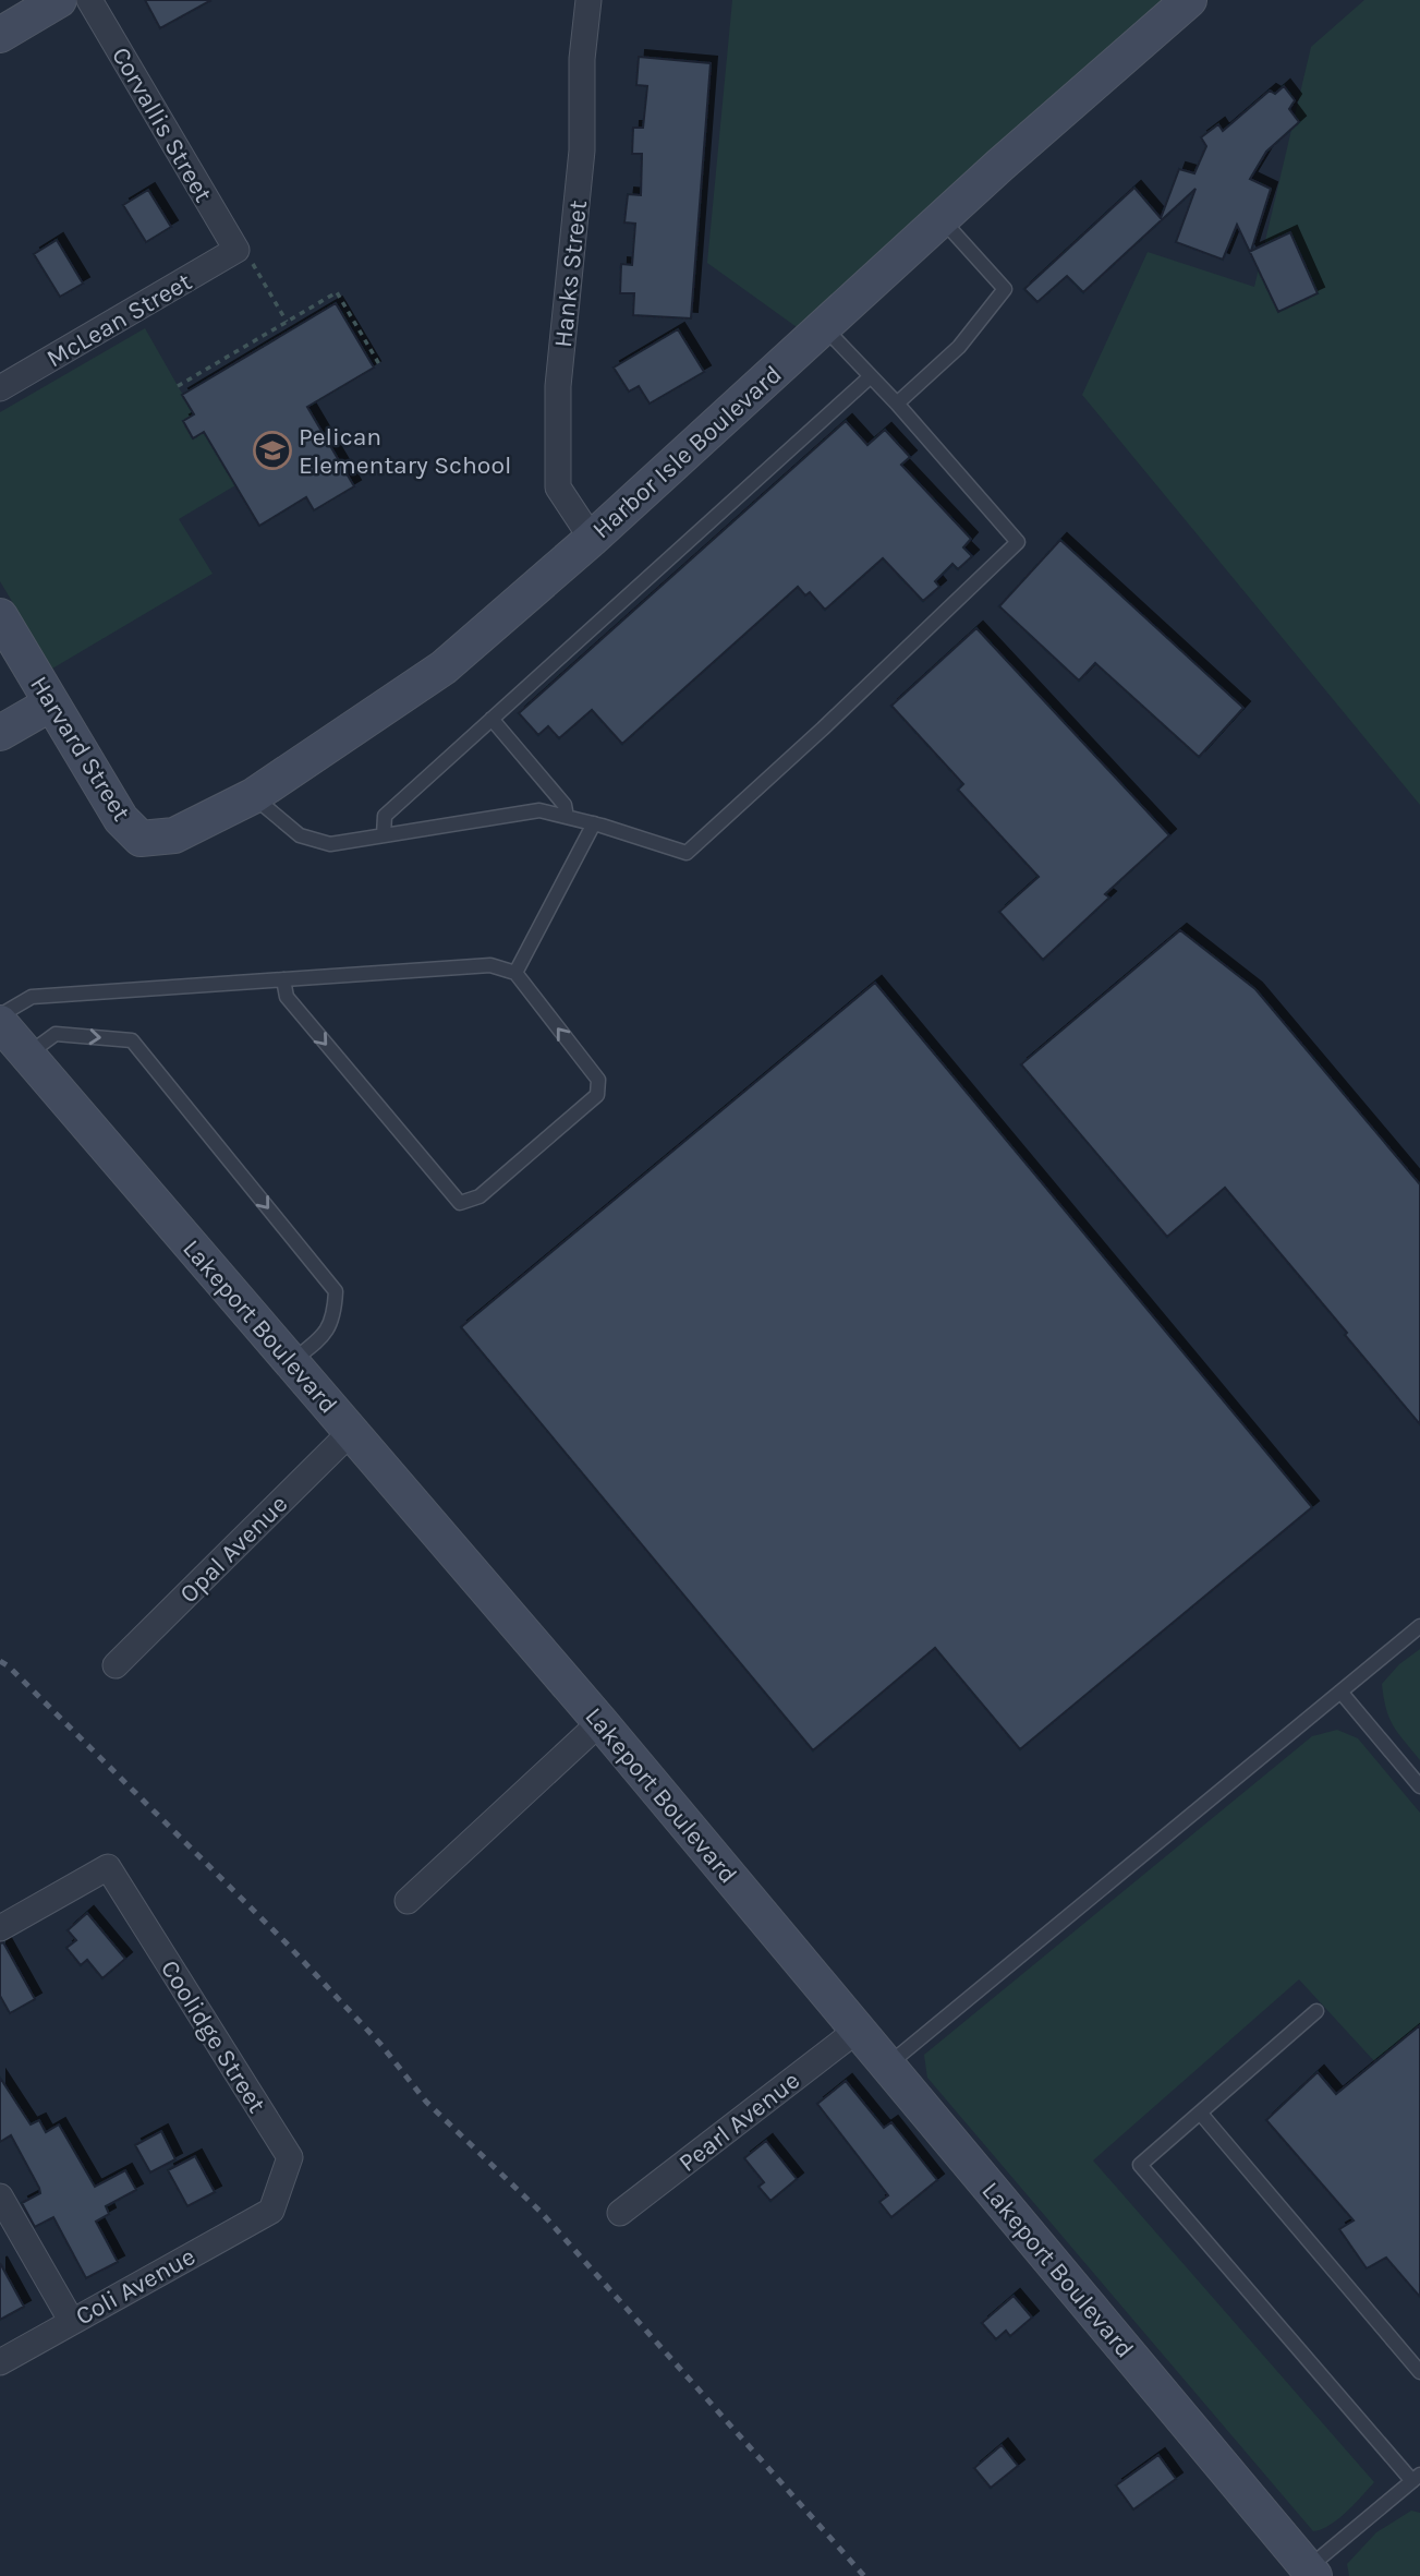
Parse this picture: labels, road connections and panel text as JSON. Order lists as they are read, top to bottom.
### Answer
{
  "streets": {
    "street": [
      "Corvallis Street",
      "Hanks Street",
      "McLean Street",
      "Harbor Isle Boulevard",
      "Harvard Street",
      "Lakeport Boulevard",
      "Opal Avenue",
      "Coolidge Street",
      "Pearl Avenue",
      "Coli Avenue"
    ]
  },
  "crossings": [
    ["Corvallis Street", "McLean Street"],
    ["Hanks Street", "Harbor Isle Boulevard"],
    ["Harbor Isle Boulevard", "Harvard Street"],
    ["Lakeport Boulevard", "Opal Avenue"],
    ["Lakeport Boulevard", "Pearl Avenue"],
    ["Coolidge Street", "Coli Avenue"]
  ],
  "places": {
    "school or university": ["Pelican Elementary School"]
  }
}
